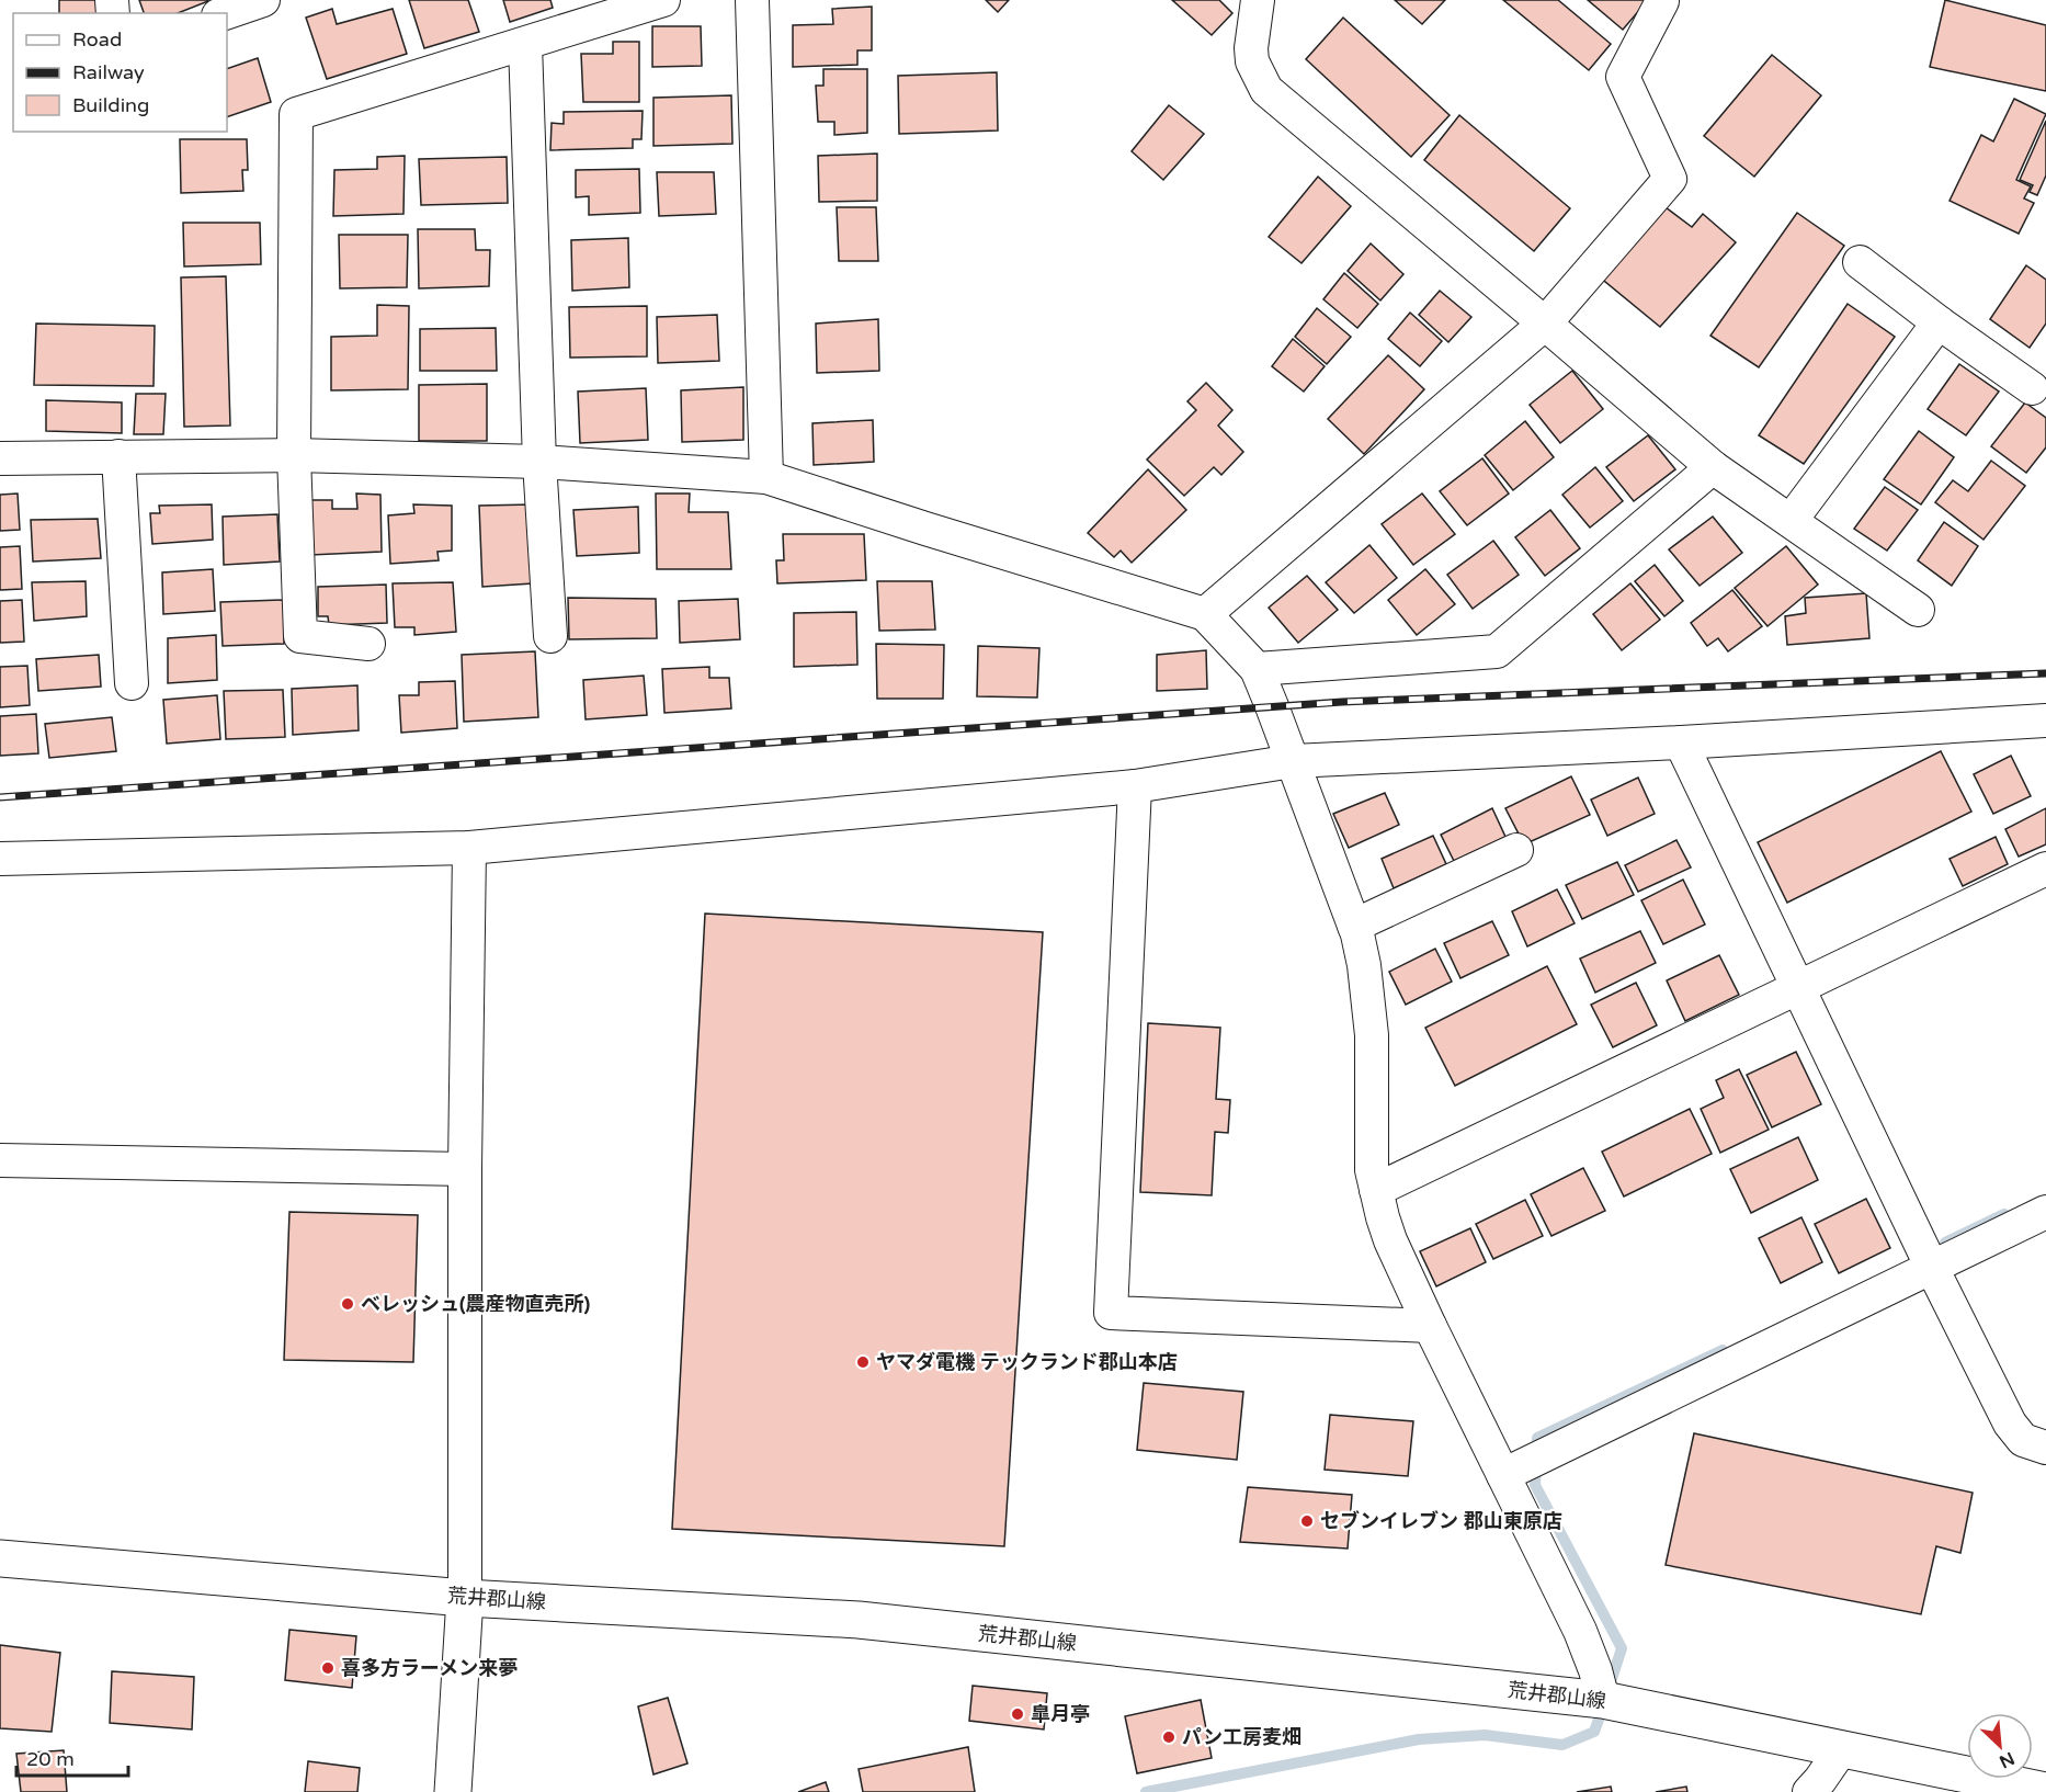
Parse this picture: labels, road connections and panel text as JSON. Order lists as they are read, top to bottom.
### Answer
{
  "streets": {
    "main road": ["荒井郡山線"]
  },
  "places": [
    "ベレッシュ(農産物直売所)",
    "ヤマダ電機 テックランド郡山本店",
    "セブンイレブン 郡山東原店",
    "喜多方ラーメン来夢",
    "皐月亭",
    "パン工房麦畑"
  ],
  "legend": ["Road", "Railway", "Building"],
  "scale_bar": "20 m",
  "north": "bottom right"
}
